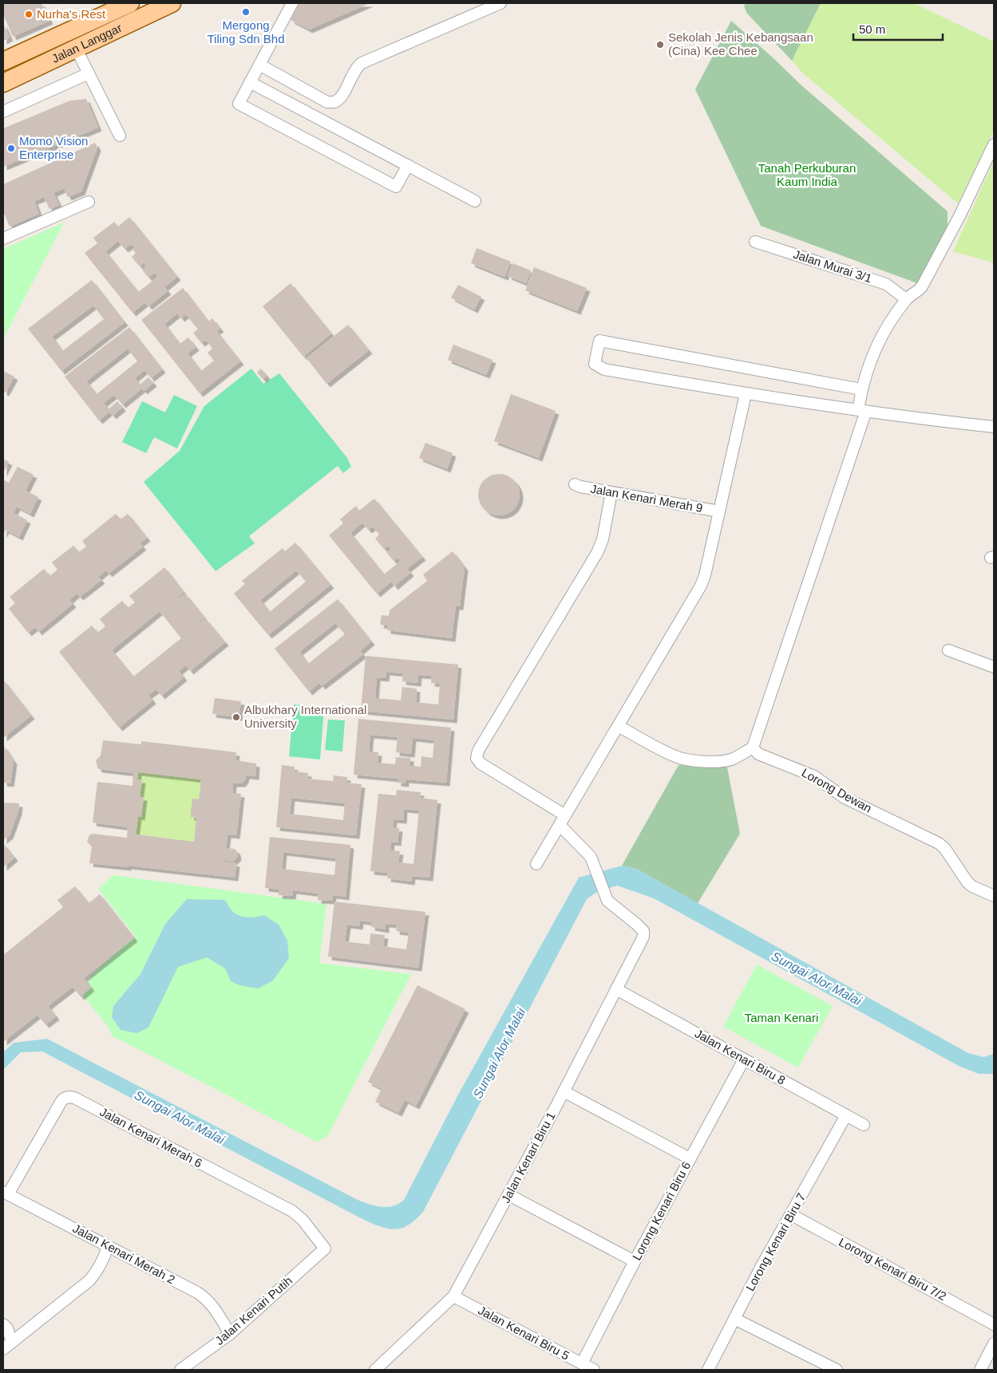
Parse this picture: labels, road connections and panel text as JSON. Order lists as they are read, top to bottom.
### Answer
{
  "streets": {
    "main road": ["Jalan Langgar"],
    "street": [
      "Jalan Murai 3/1",
      "Jalan Kenari Merah 9",
      "Lorong Dewan",
      "Jalan Kenari Biru 8",
      "Jalan Kenari Merah 6",
      "Jalan Kenari Biru 1",
      "Lorong Kenari Biru 6",
      "Lorong Kenari Biru 7",
      "Jalan Kenari Merah 2",
      "Lorong Kenari Biru 7/2",
      "Jalan Kenari Putih",
      "Jalan Kenari Biru 5"
    ]
  },
  "crossings": [
    ["Jalan Kenari Biru 8", "Jalan Kenari Biru 1"],
    ["Jalan Kenari Biru 8", "Lorong Kenari Biru 6"],
    ["Jalan Kenari Biru 8", "Lorong Kenari Biru 7"],
    ["Jalan Kenari Merah 6", "Jalan Kenari Merah 2"],
    ["Jalan Kenari Merah 6", "Jalan Kenari Putih"],
    ["Jalan Kenari Biru 1", "Jalan Kenari Biru 5"],
    ["Lorong Kenari Biru 6", "Jalan Kenari Biru 5"],
    ["Lorong Kenari Biru 7", "Lorong Kenari Biru 7/2"],
    ["Jalan Kenari Merah 2", "Jalan Kenari Putih"]
  ],
  "water": ["Sungai Alor Malai"],
  "parks": ["Tanah Perkuburan Kaum India", "Taman Kenari"],
  "places": [
    "Mergong Tiling Sdn Bhd",
    "Nurha's Rest",
    "Sekolah Jenis Kebangsaan (Cina) Kee Chee",
    "Momo Vision Enterprise",
    "Albukhary International University"
  ],
  "scale_bar": "50 m"
}
